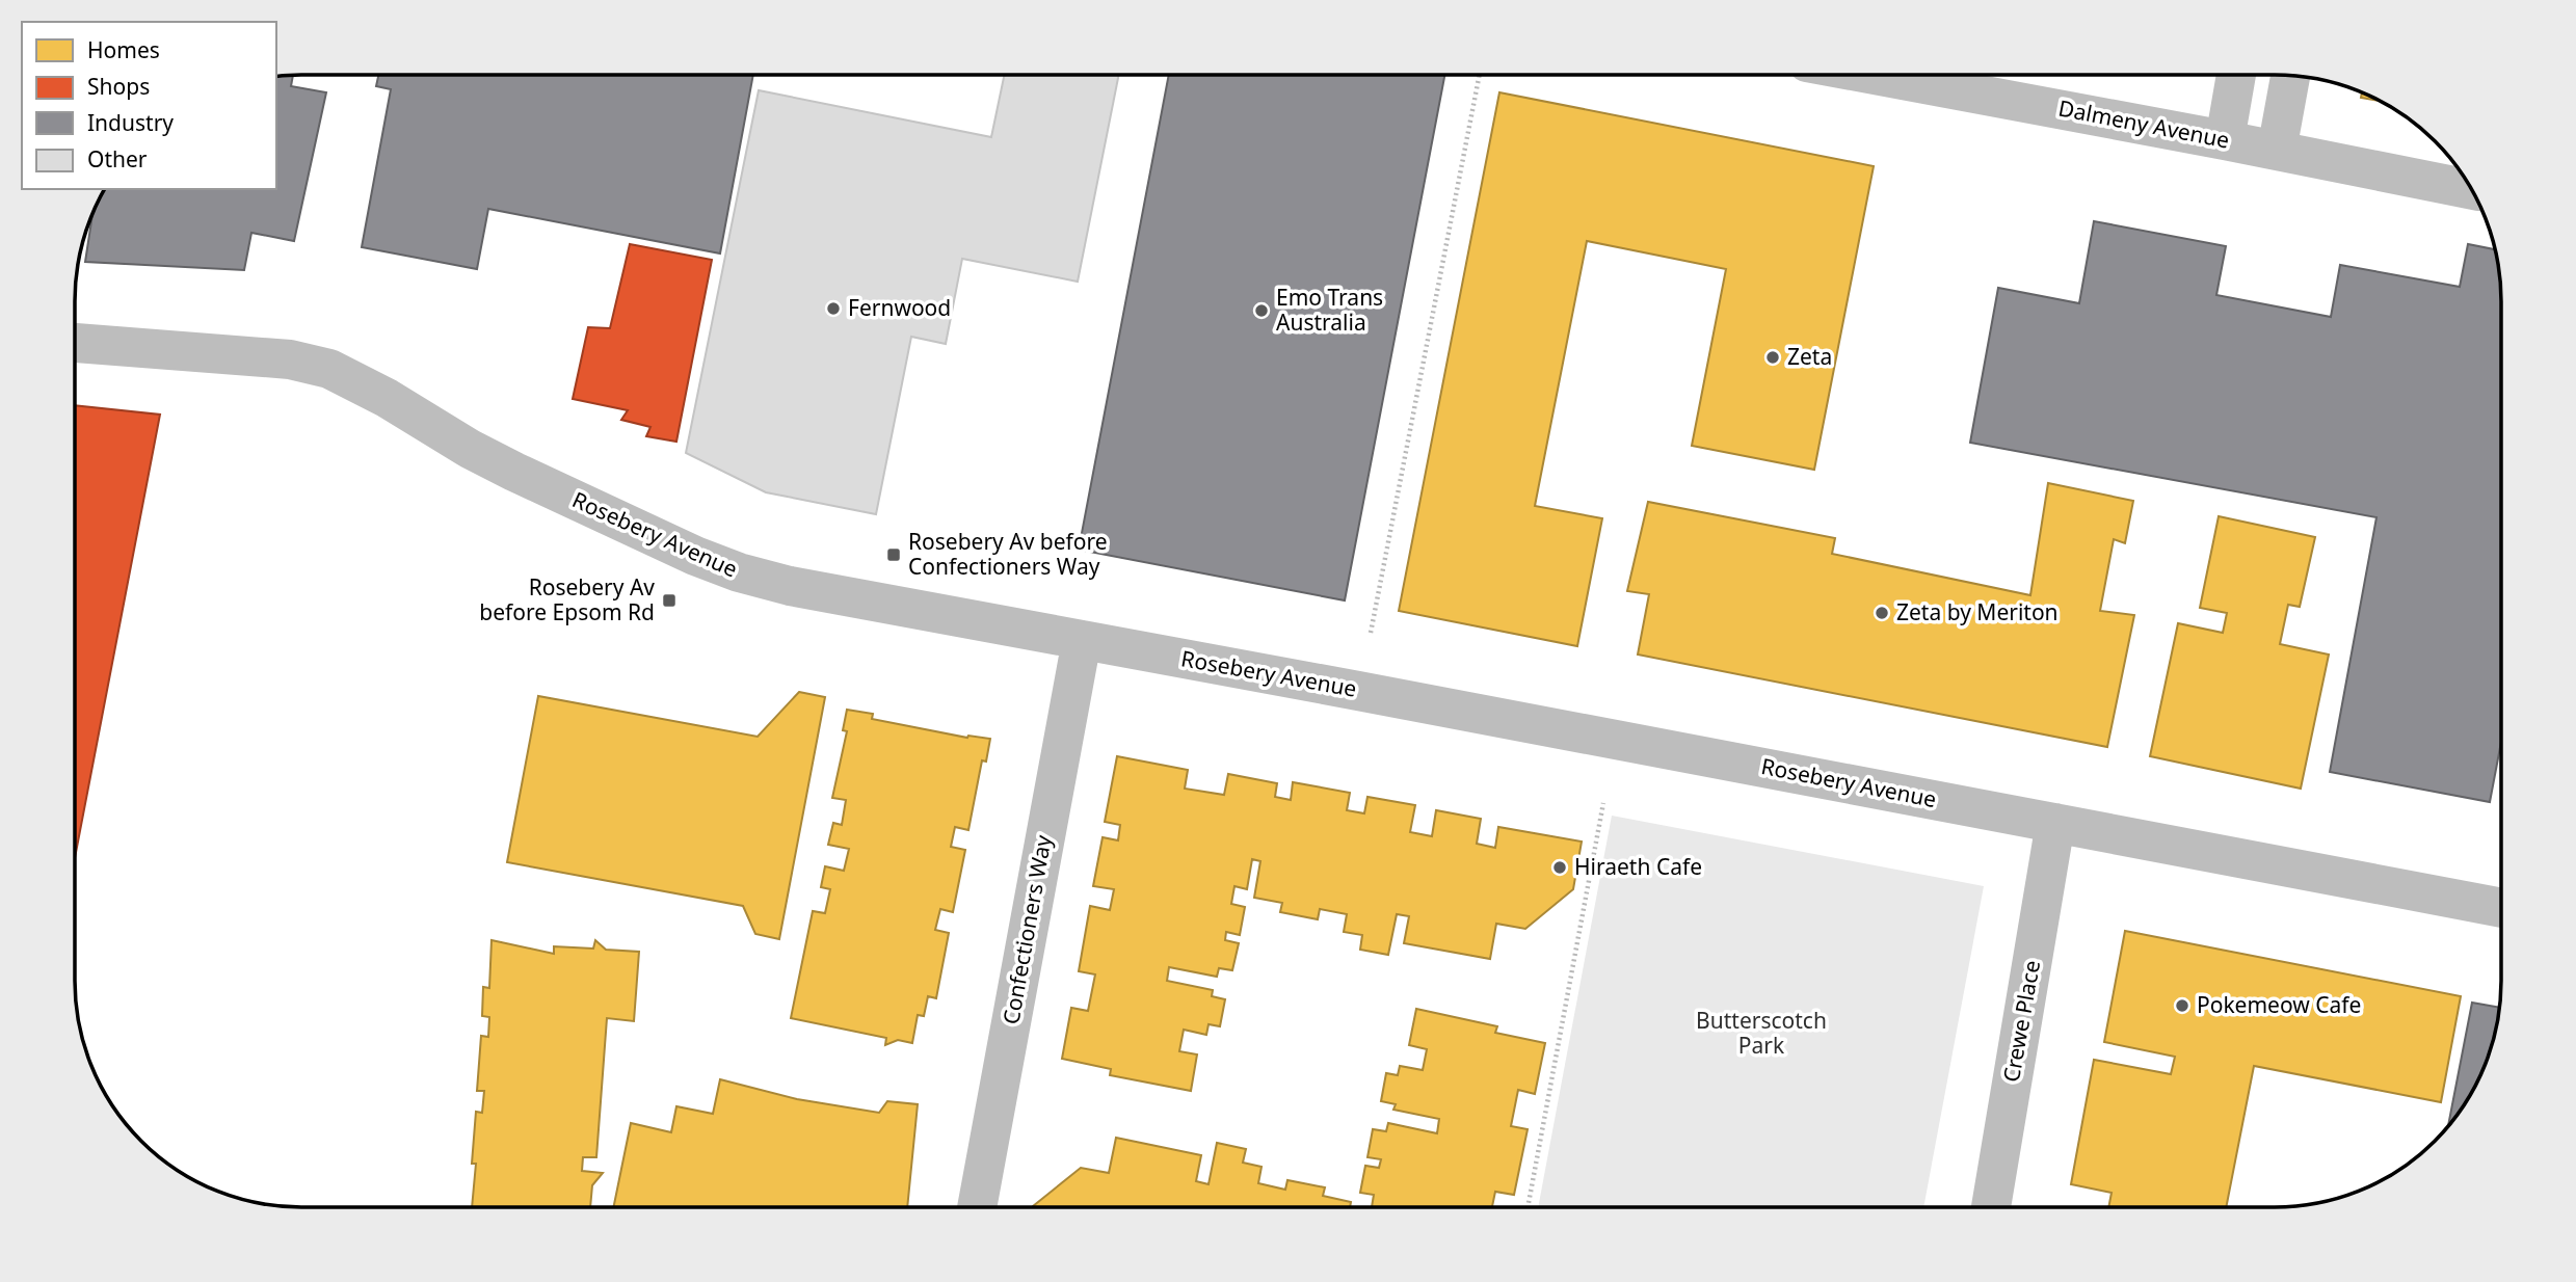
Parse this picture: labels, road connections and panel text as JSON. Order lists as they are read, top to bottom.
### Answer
{
  "streets": {
    "street": [
      "Dalmeny Avenue",
      "Rosebery Avenue",
      "Confectioners Way",
      "Crewe Place"
    ]
  },
  "crossings": [
    ["Rosebery Avenue", "Confectioners Way"],
    ["Rosebery Avenue", "Crewe Place"]
  ],
  "parks": ["Butterscotch Park"],
  "places": {
    "other": [
      "Fernwood",
      "Emo Trans Australia",
      "Zeta",
      "Zeta by Meriton",
      "Hiraeth Cafe",
      "Pokemeow Cafe"
    ],
    "transit": ["Rosebery Av before Confectioners Way", "Rosebery Av before Epsom Rd"]
  },
  "legend": [
    "Homes",
    "Shops",
    "Industry",
    "Other"
  ]
}
